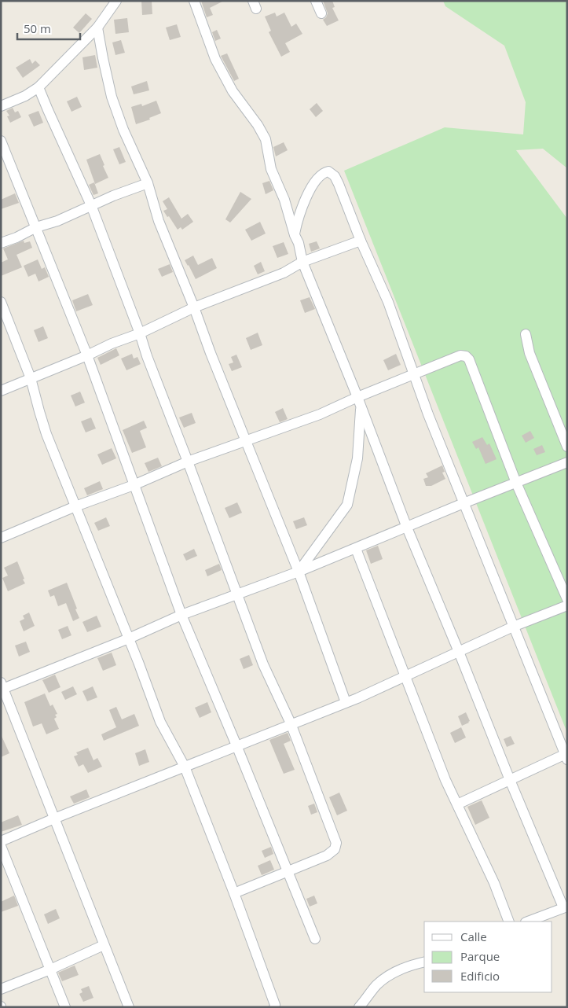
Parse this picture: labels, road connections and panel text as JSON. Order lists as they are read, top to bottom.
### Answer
{
  "legend": ["Calle", "Parque", "Edificio"],
  "scale_bar": "50 m"
}
